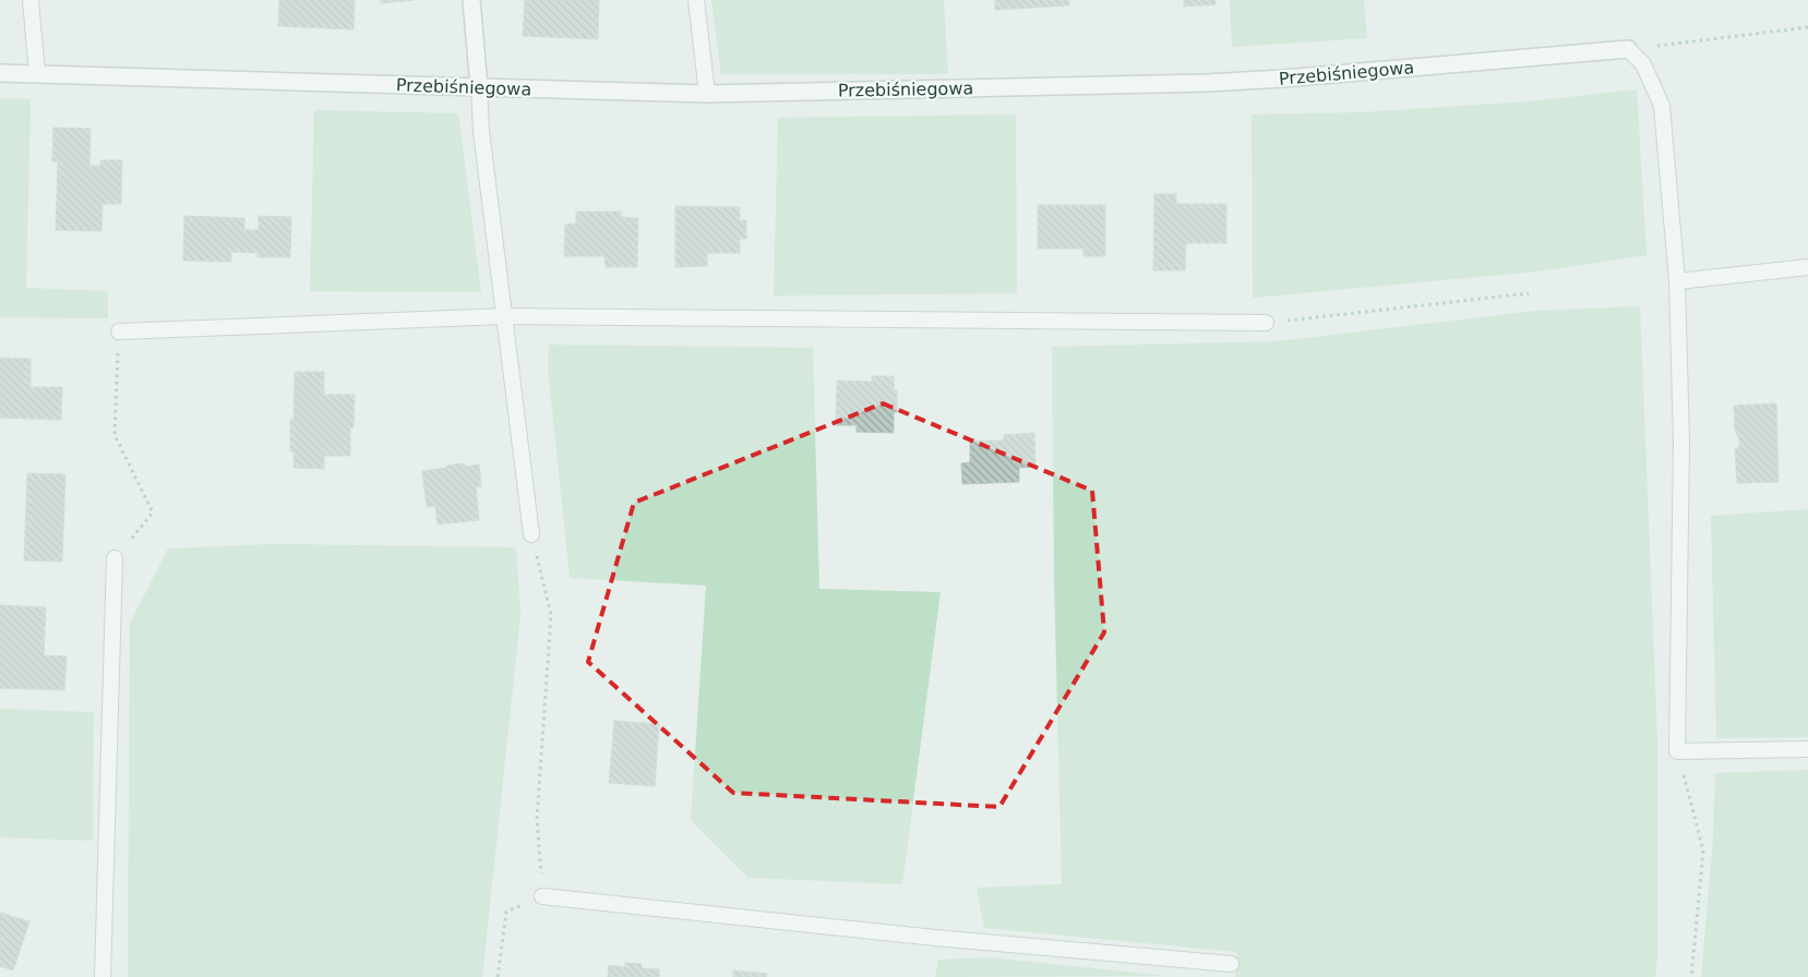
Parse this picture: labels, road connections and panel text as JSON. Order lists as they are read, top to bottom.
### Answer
{
  "streets": {
    "street": ["Przebiśniegowa"]
  }
}
